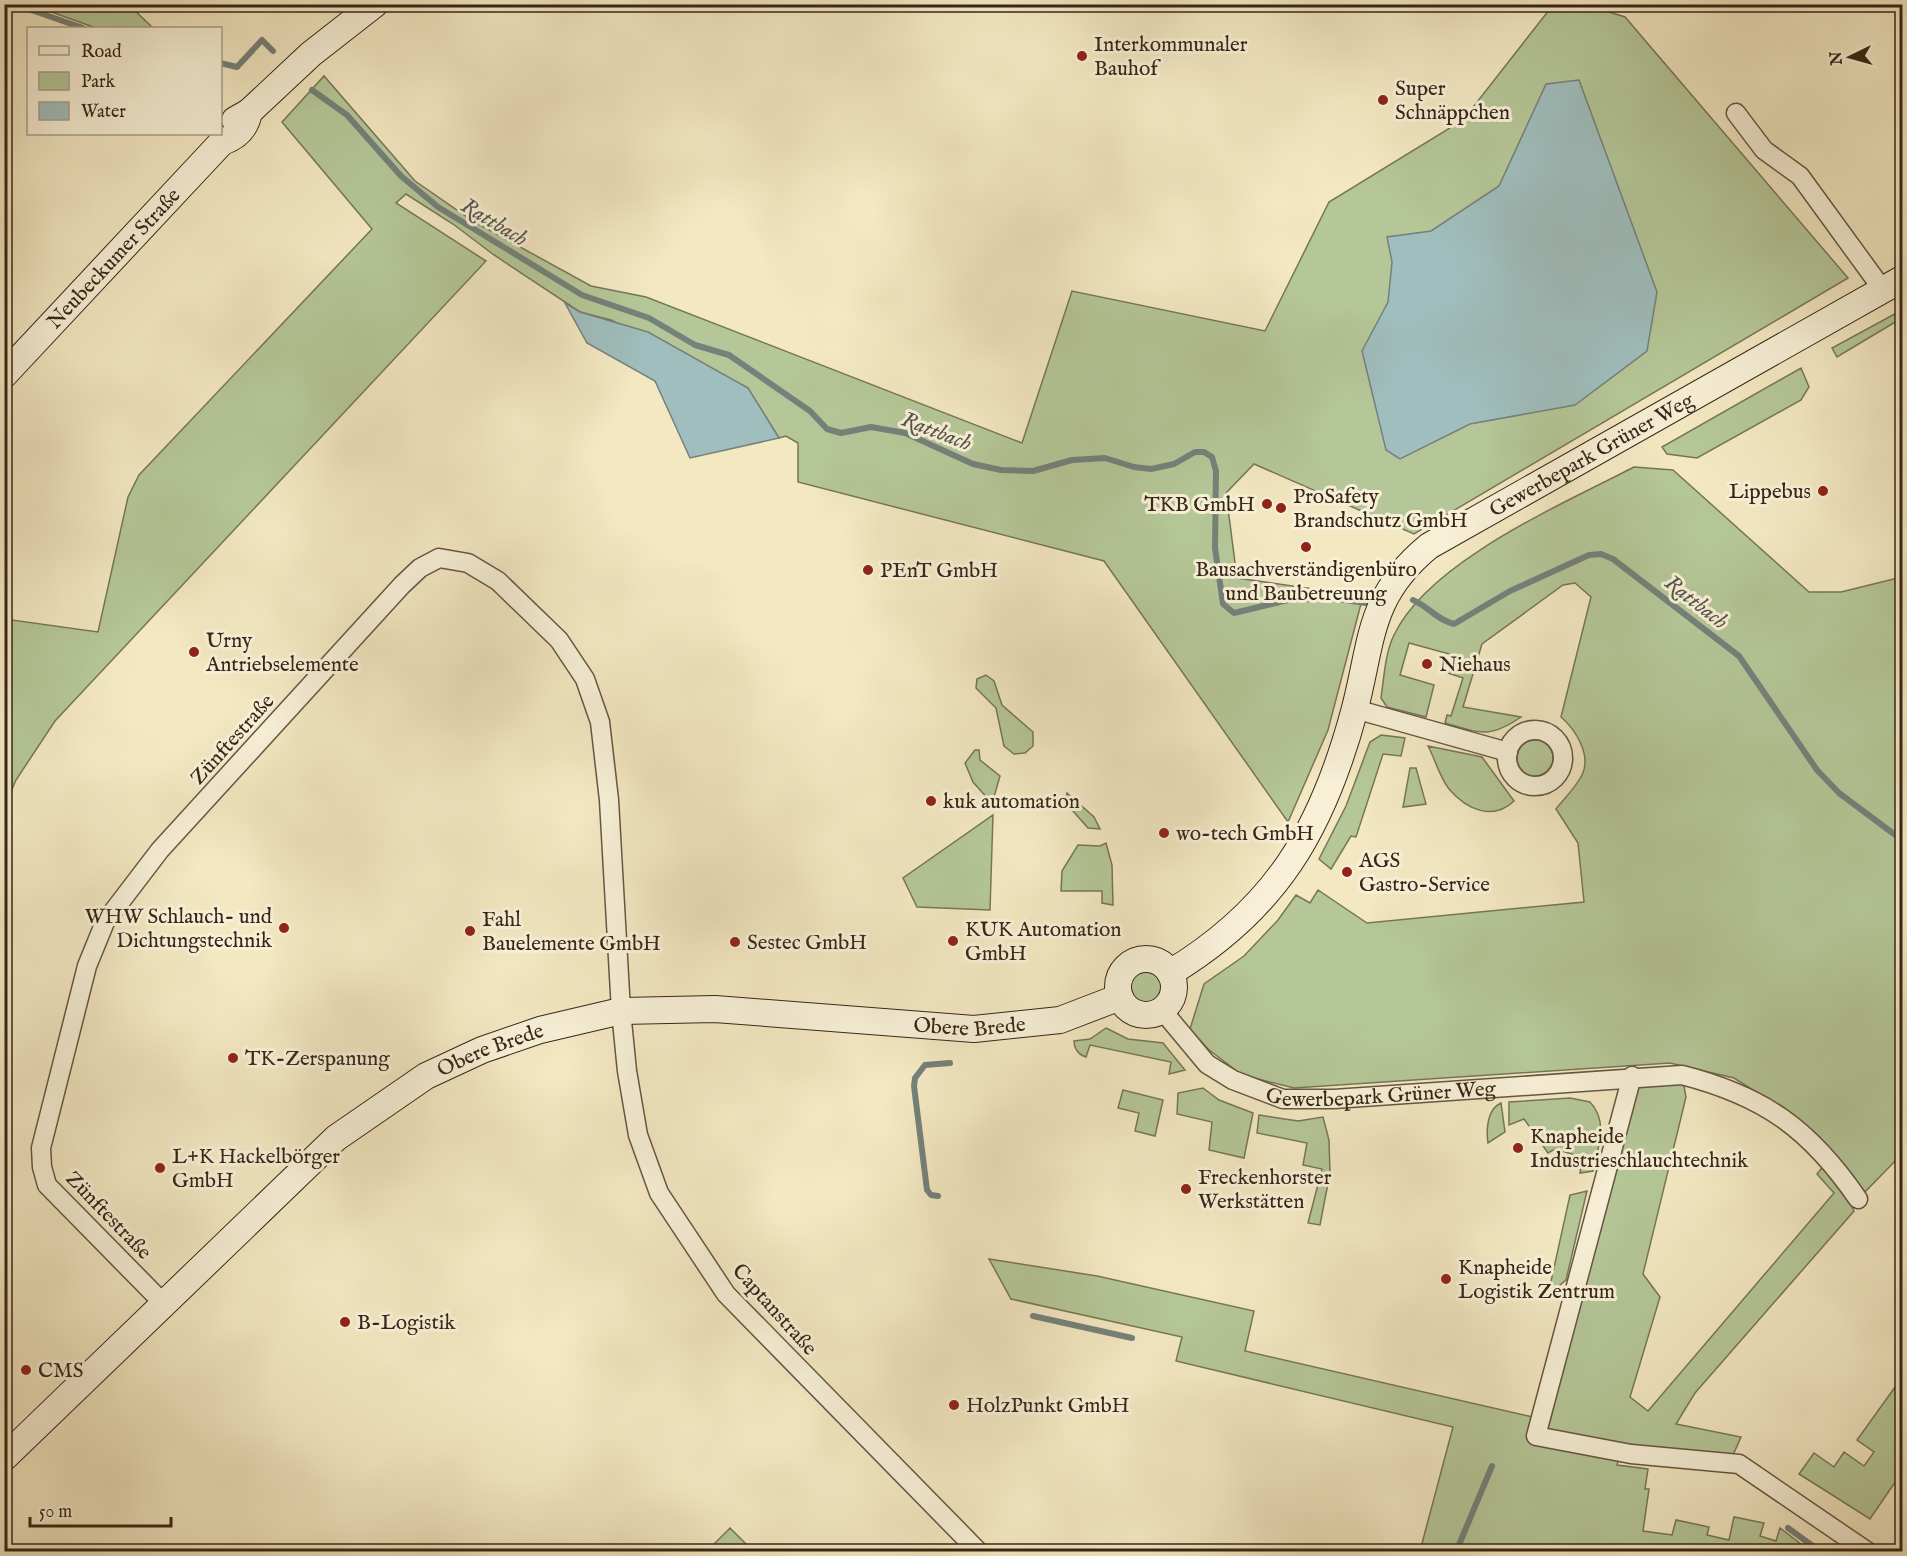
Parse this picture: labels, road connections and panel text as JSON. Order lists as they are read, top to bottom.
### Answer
{
  "streets": {
    "street": [
      "Neubeckumer Straße",
      "Gewerbepark Grüner Weg",
      "Zünftestraße",
      "Obere Brede",
      "Captanstraße"
    ]
  },
  "crossings": [
    ["Gewerbepark Grüner Weg", "Obere Brede"],
    ["Zünftestraße", "Obere Brede"],
    ["Zünftestraße", "Captanstraße"],
    ["Obere Brede", "Captanstraße"]
  ],
  "water": ["Rattbach"],
  "places": [
    "Interkommunaler Bauhof",
    "Super Schnäppchen",
    "Lippebus",
    "TKB GmbH",
    "ProSafety Brandschutz GmbH",
    "Bausachverständigenbüro und Baubetreuung",
    "PEnT GmbH",
    "Urny Antriebselemente",
    "Niehaus",
    "kuk automation",
    "wo-tech GmbH",
    "AGS Gastro-Service",
    "WHW Schlauch- und Dichtungstechnik",
    "Fahl Bauelemente GmbH",
    "KUK Automation GmbH",
    "Sestec GmbH",
    "TK-Zerspanung",
    "Knapheide Industrieschlauchtechnik",
    "L+K Hackelbörger GmbH",
    "Freckenhorster Werkstätten",
    "Knapheide Logistik Zentrum",
    "B-Logistik",
    "CMS",
    "HolzPunkt GmbH"
  ],
  "legend": ["Road", "Park", "Water"],
  "scale_bar": "50 m",
  "north": "left"
}
